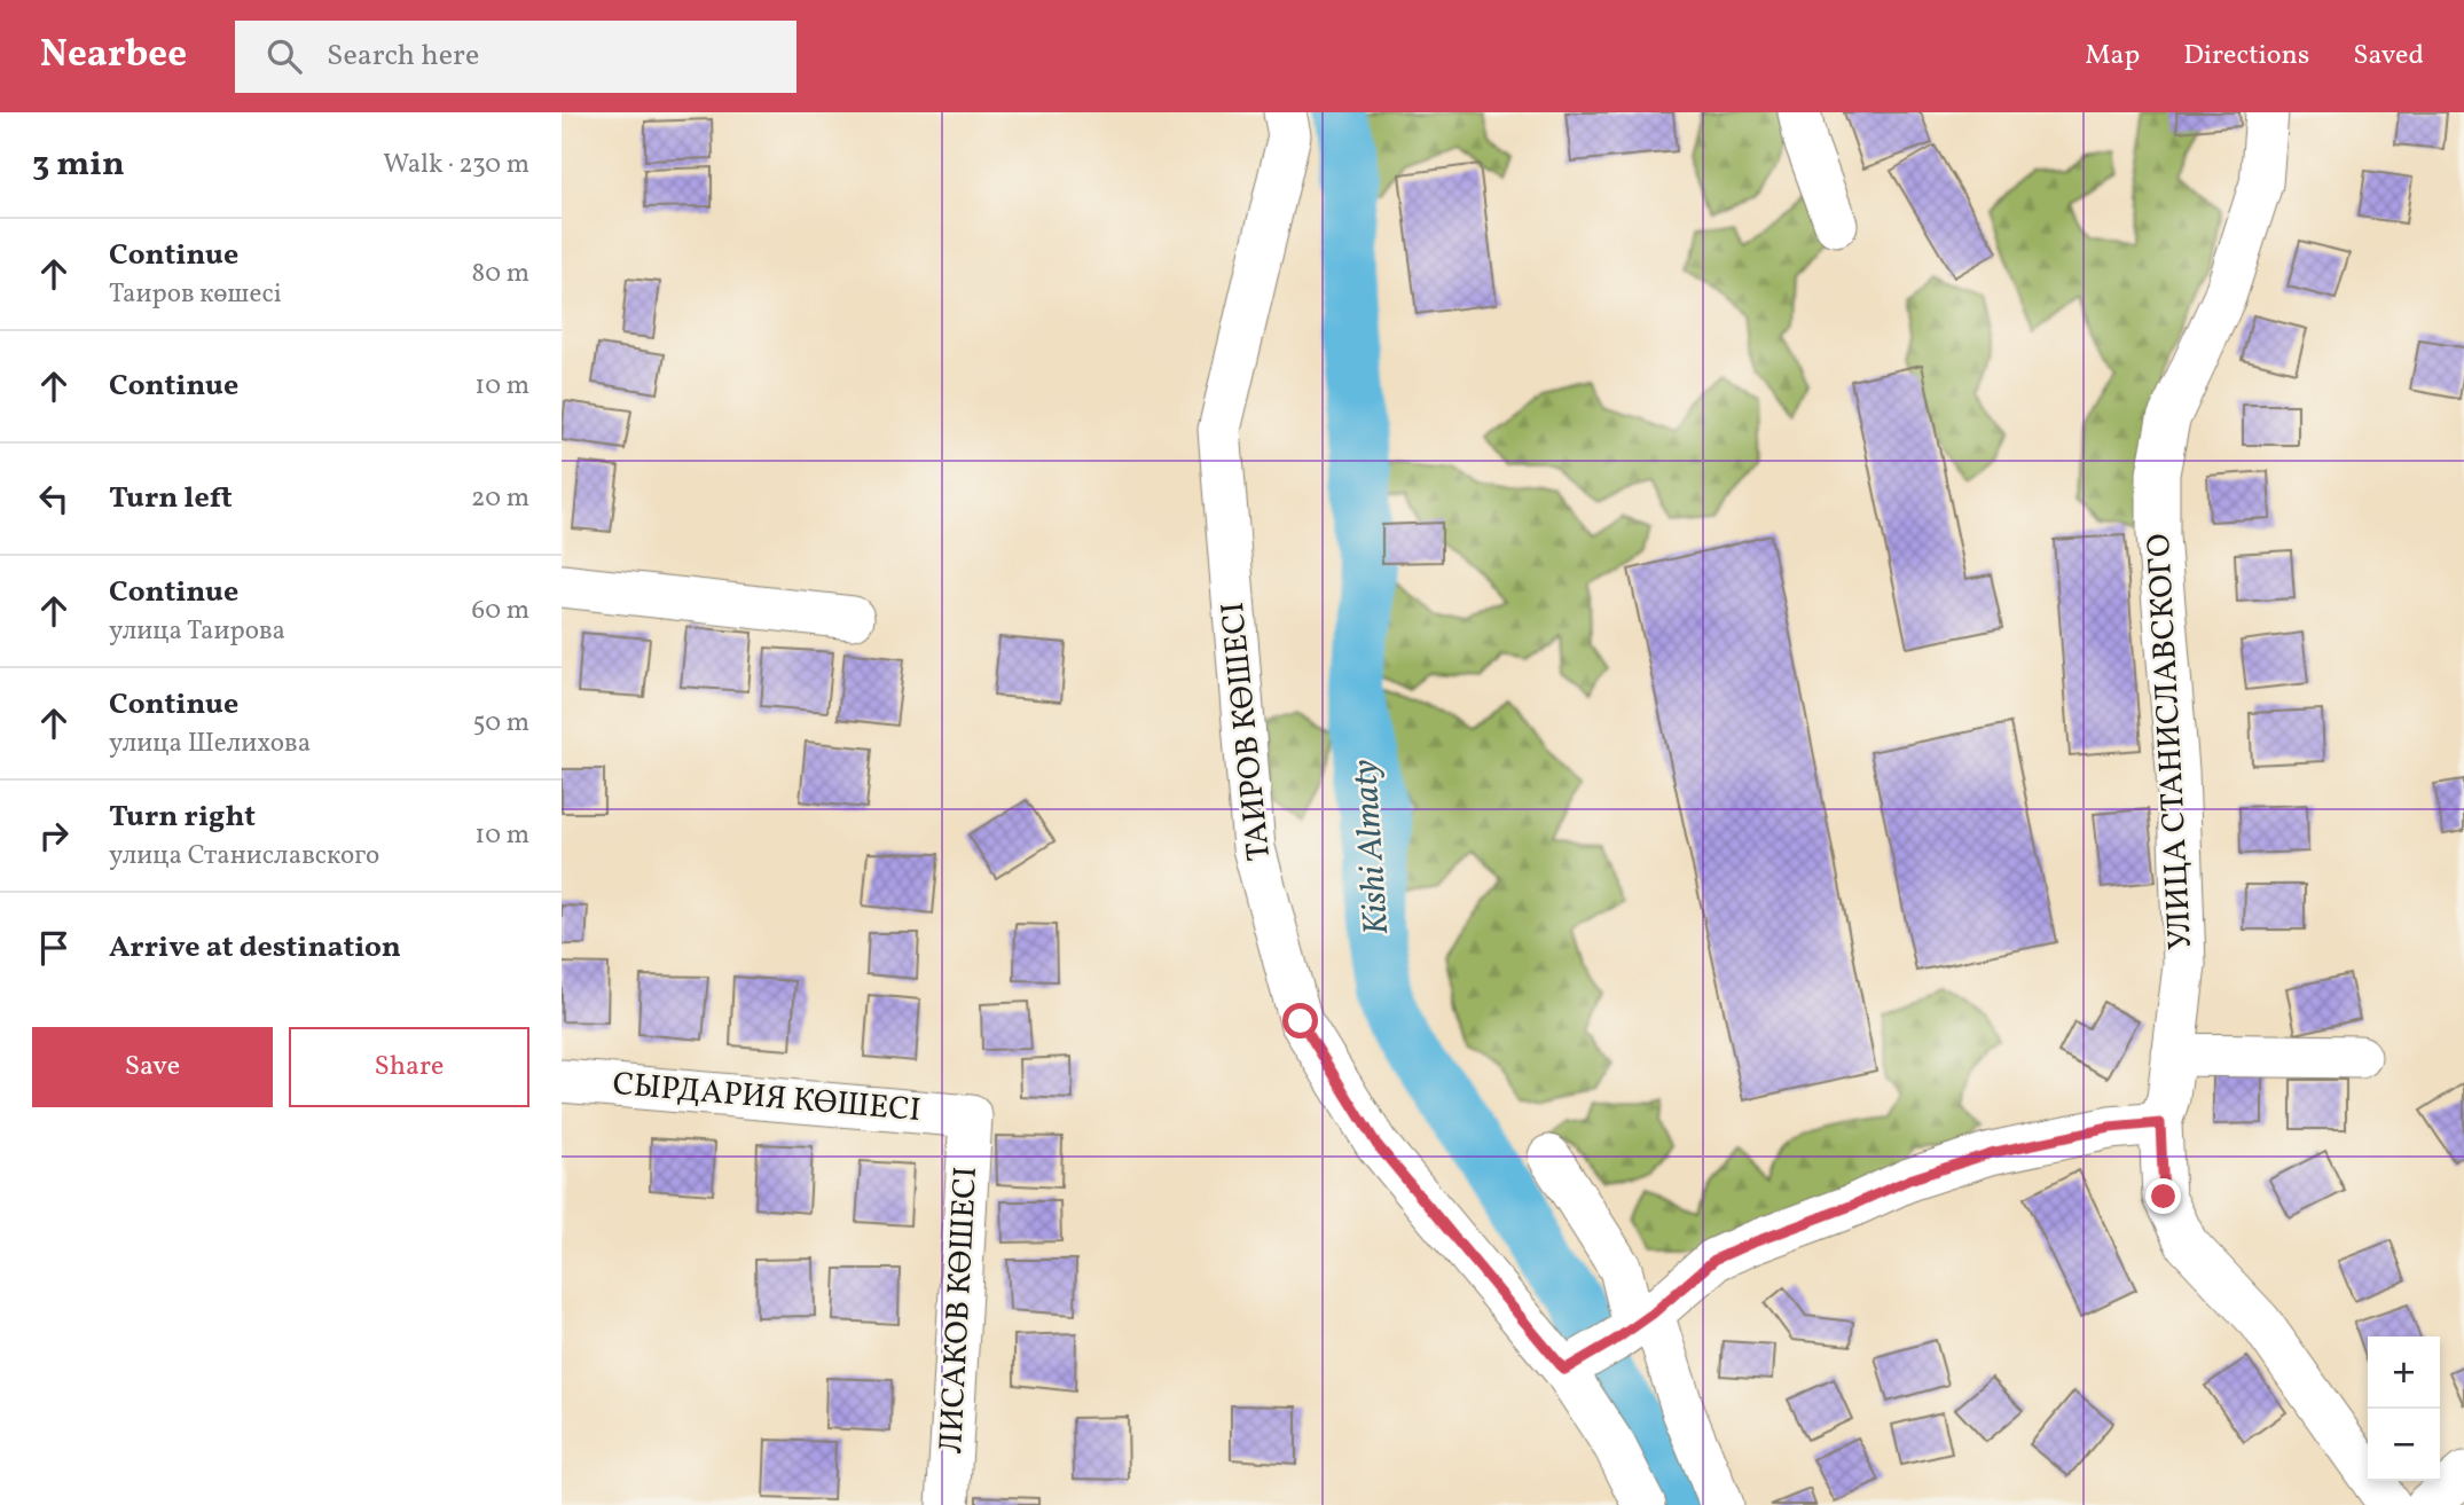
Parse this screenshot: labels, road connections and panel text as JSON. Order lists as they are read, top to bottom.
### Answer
{
  "streets": {
    "street": [
      "ТАИРОВ КӨШЕСІ",
      "УЛИЦА СТАНИСЛАВСКОГО",
      "СЫРДАРИЯ КӨШЕСІ",
      "ЛИСАКОВ КӨШЕСІ"
    ]
  },
  "crossings": [
    ["СЫРДАРИЯ КӨШЕСІ", "ЛИСАКОВ КӨШЕСІ"]
  ],
  "water": ["Kіshі Almaty"],
  "page": {
    "header": "Nearbee",
    "search": "Search here",
    "nav": ["Map", "Directions", "Saved"],
    "heading": ["3 min", "Walk · 230 m"],
    "list": [
      ["Continue", "Таиров көшесі", "80 m"],
      ["Continue", "10 m"],
      ["Turn left", "20 m"],
      ["Continue", "улица Таирова", "60 m"],
      ["Continue", "улица Шелихова", "50 m"],
      ["Turn right", "улица Станиславского", "10 m"],
      "Arrive at destination"
    ],
    "buttons": ["Save", "Share"],
    "map_buttons": ["+", "−"]
  }
}
